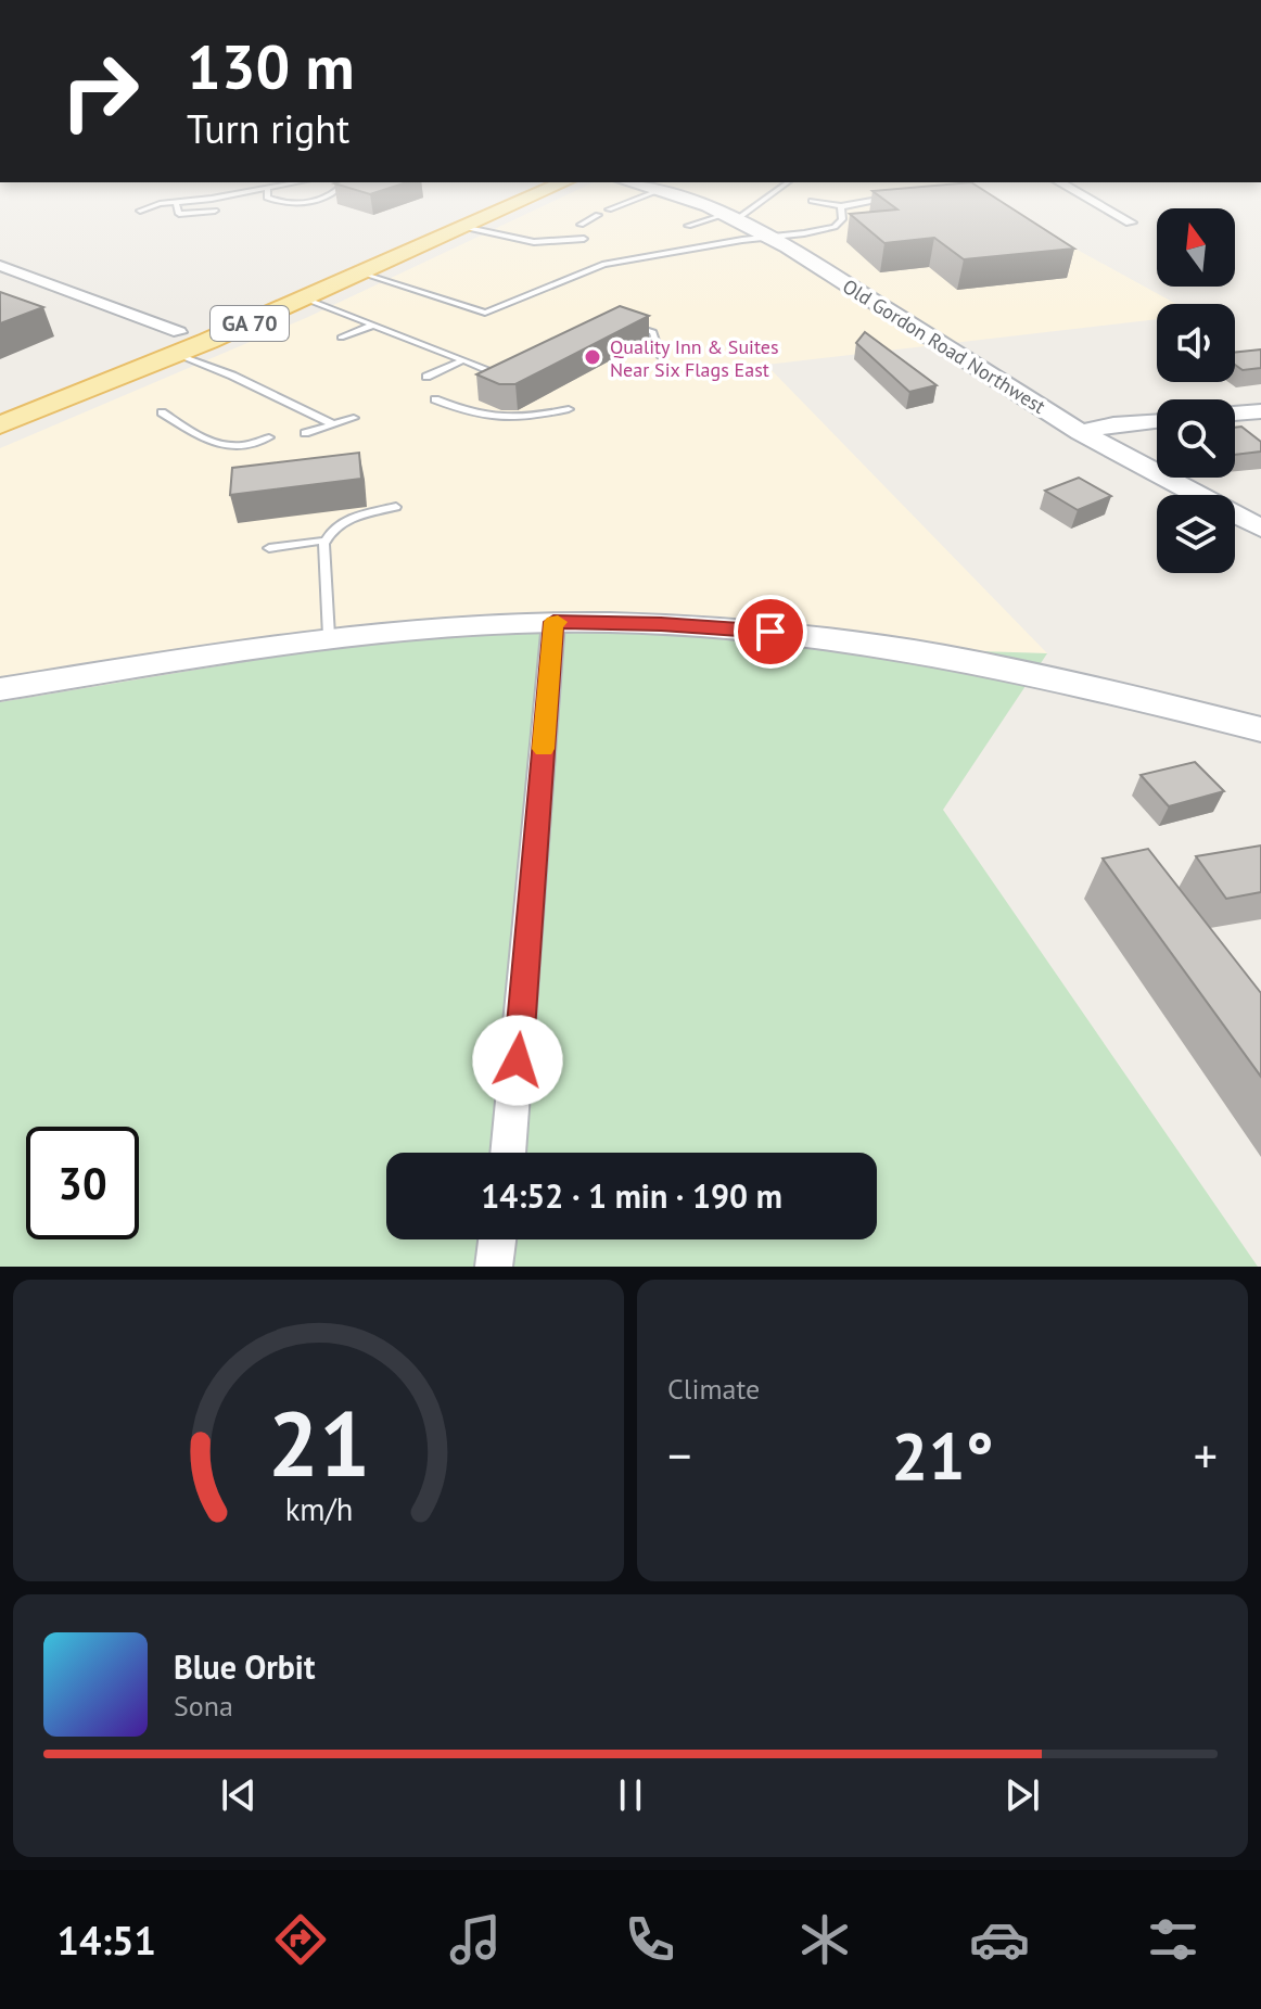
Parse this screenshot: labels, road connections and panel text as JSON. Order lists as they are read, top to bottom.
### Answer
{
  "streets": {
    "main road": ["GA 70", "Old Gordon Road Northwest"]
  },
  "places": ["Quality Inn & Suites Near Six Flags East"],
  "north": "top",
  "page": {
    "turn": ["130 m", "Turn right"],
    "limit": "30",
    "trip": "14:52 · 1 min · 190 m",
    "tile": "Climate",
    "heat": ["−", "21°", "+"],
    "song": ["Blue Orbit", "Sona"],
    "tabs": "14:51",
    "gauge": ["21", "km/h"]
  }
}
